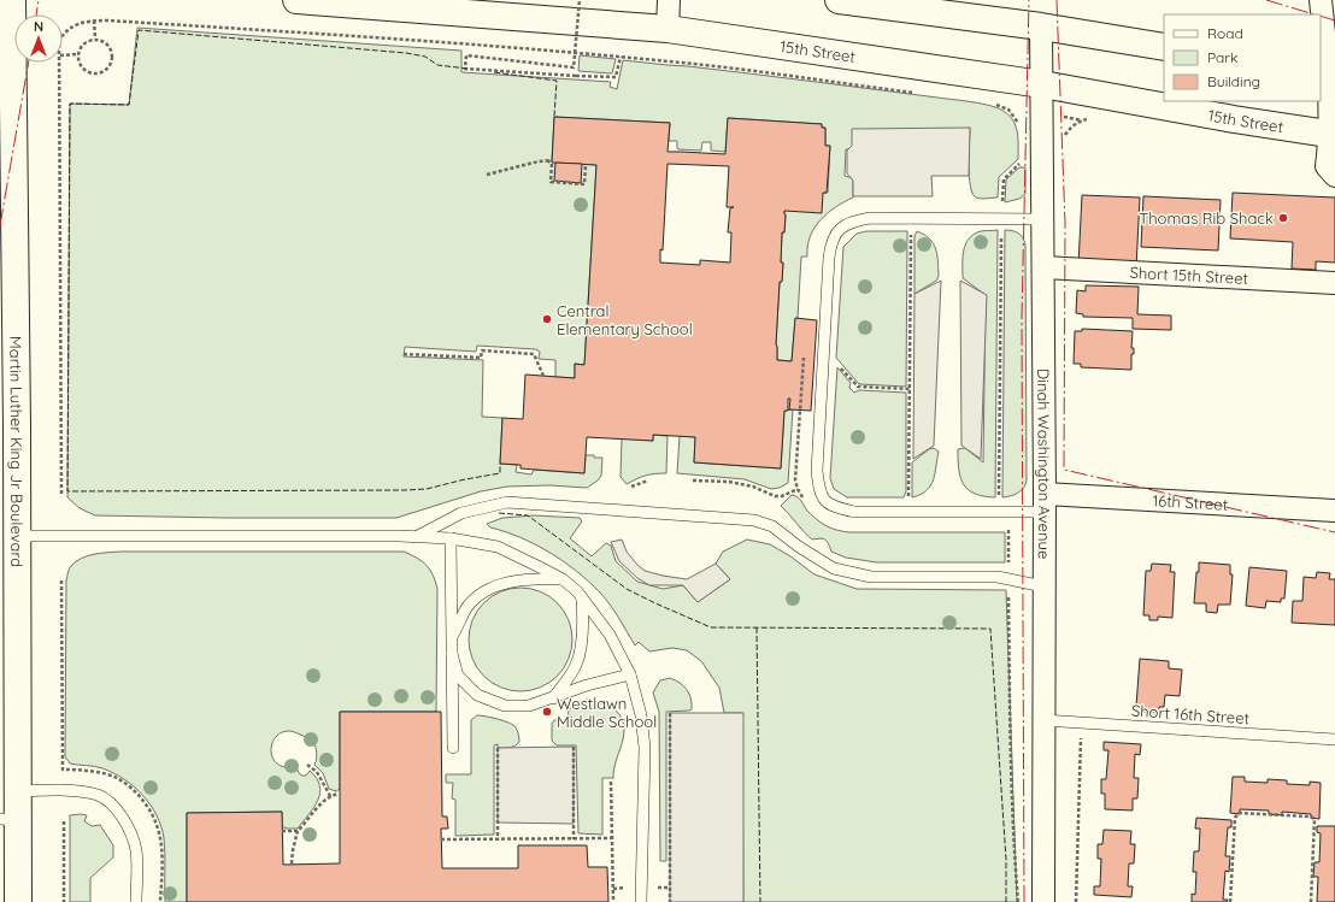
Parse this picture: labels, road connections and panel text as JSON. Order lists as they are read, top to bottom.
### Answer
{
  "streets": {
    "main road": ["15th Street", "Martin Luther King Jr Boulevard"],
    "street": ["Short 15th Street", "Dinah Washington Avenue", "16th Street"],
    "lane": ["Short 16th Street"]
  },
  "crossings": [
    ["15th Street", "Dinah Washington Avenue"],
    ["Short 15th Street", "Dinah Washington Avenue"],
    ["Dinah Washington Avenue", "16th Street"],
    ["Dinah Washington Avenue", "Short 16th Street"]
  ],
  "places": ["Thomas Rib Shack", "Central Elementary School", "Westlawn Middle School"],
  "legend": ["Road", "Park", "Building"],
  "north": "top"
}
